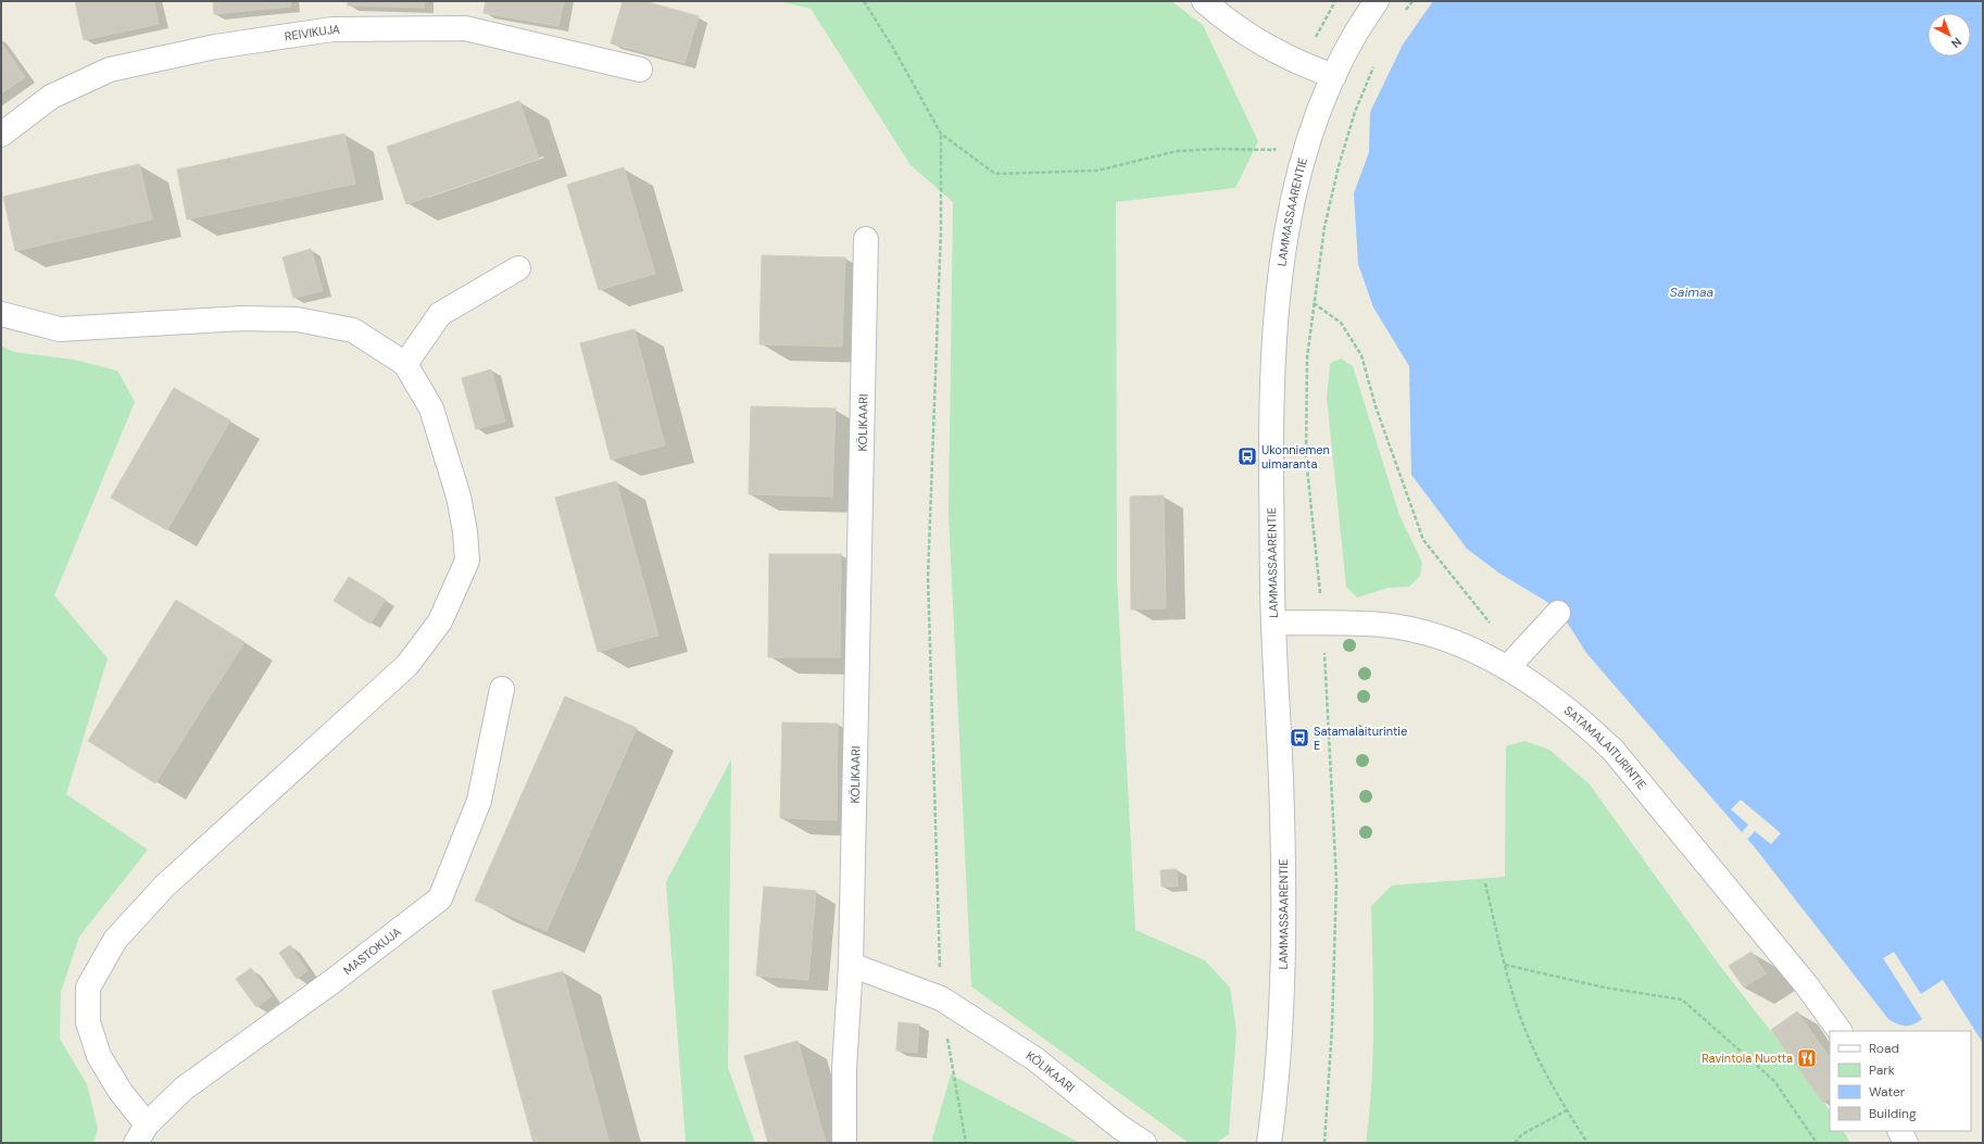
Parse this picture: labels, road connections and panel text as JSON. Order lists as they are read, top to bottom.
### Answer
{
  "streets": {
    "street": [
      "REIVIKUJA",
      "LAMMASSAARENTIE",
      "KÖLIKAARI",
      "SATAMALAITURINTIE",
      "MASTOKUJA"
    ]
  },
  "crossings": [
    ["LAMMASSAARENTIE", "SATAMALAITURINTIE"]
  ],
  "water": ["Saimaa"],
  "places": {
    "bus stop": ["Ukonniemen uimaranta", "Satamalaiturintie E"],
    "restaurant": ["Ravintola Nuotta"]
  },
  "legend": [
    "Road",
    "Park",
    "Water",
    "Building"
  ],
  "north": "bottom right"
}
